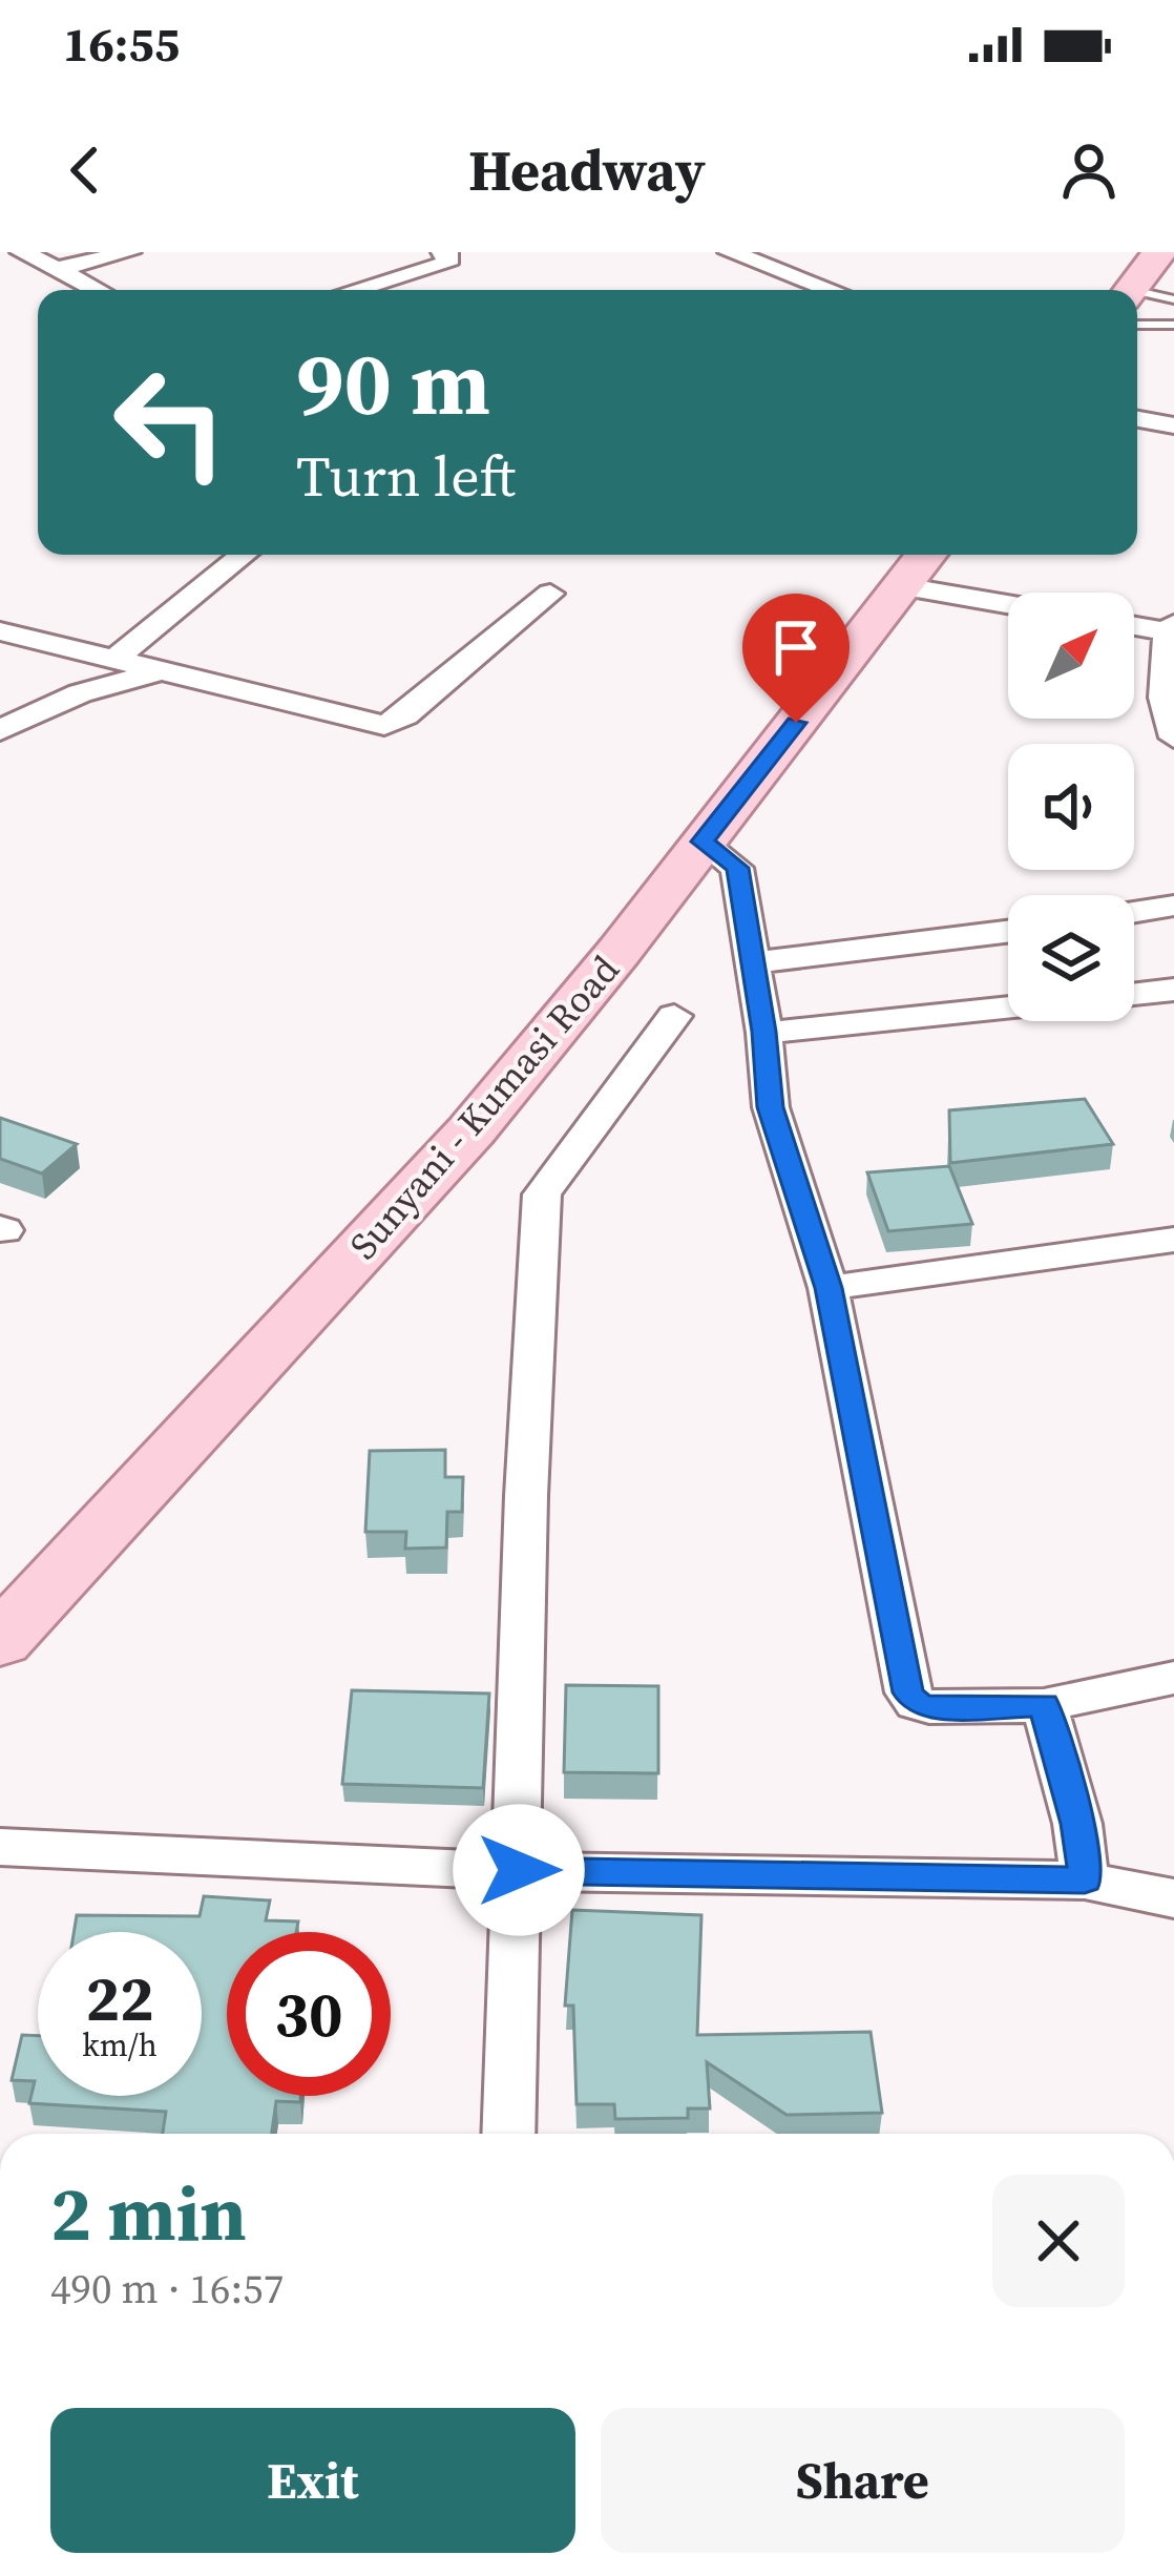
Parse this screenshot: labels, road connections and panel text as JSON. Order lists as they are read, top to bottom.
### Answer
{
  "streets": {
    "main road": ["Sunyani - Kumasi Road"]
  },
  "north": "top right",
  "page": {
    "status": "16:55",
    "header": "Headway",
    "turn": ["90 m", "Turn left"],
    "speed": "22 km/h",
    "limit": "30",
    "heading": ["2 min", "490 m · 16:57"],
    "buttons": ["Exit", "Share"]
  }
}
